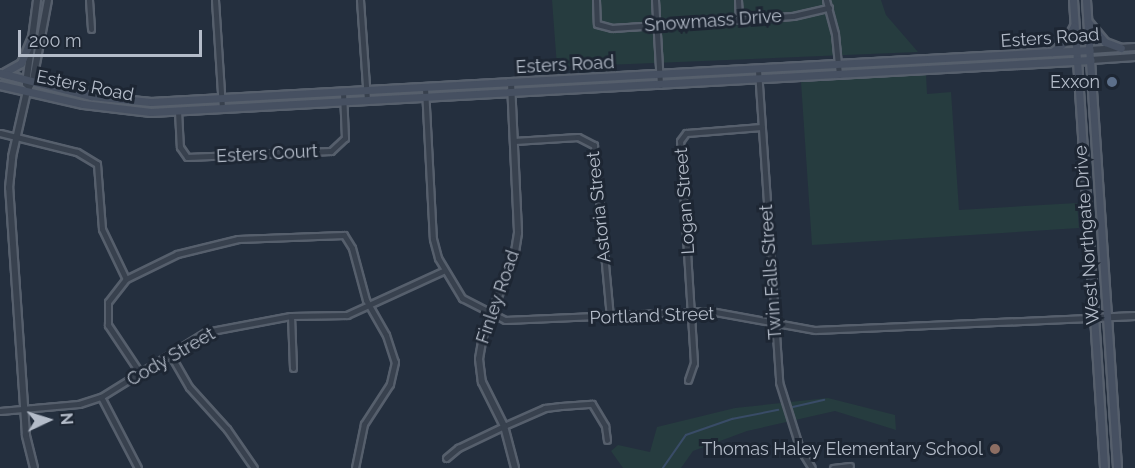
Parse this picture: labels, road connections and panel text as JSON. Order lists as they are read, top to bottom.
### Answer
{
  "streets": {
    "main road": ["Esters Road", "West Northgate Drive"],
    "street": [
      "Snowmass Drive",
      "Esters Court",
      "Logan Street",
      "Astoria Street",
      "Twin Falls Street",
      "Finley Road",
      "Portland Street",
      "Cody Street"
    ]
  },
  "crossings": [
    ["Esters Road", "Esters Court"],
    ["Esters Road", "West Northgate Drive"],
    ["Esters Road", "Twin Falls Street"],
    ["Esters Road", "Finley Road"],
    ["Esters Road", "Portland Street"],
    ["Logan Street", "Twin Falls Street"],
    ["Logan Street", "Portland Street"],
    ["Astoria Street", "Finley Road"],
    ["Astoria Street", "Portland Street"],
    ["West Northgate Drive", "Portland Street"],
    ["Twin Falls Street", "Portland Street"],
    ["Finley Road", "Portland Street"],
    ["Portland Street", "Cody Street"]
  ],
  "places": ["Exxon", "Thomas Haley Elementary School"],
  "scale_bar": "200 m",
  "north": "right"
}
